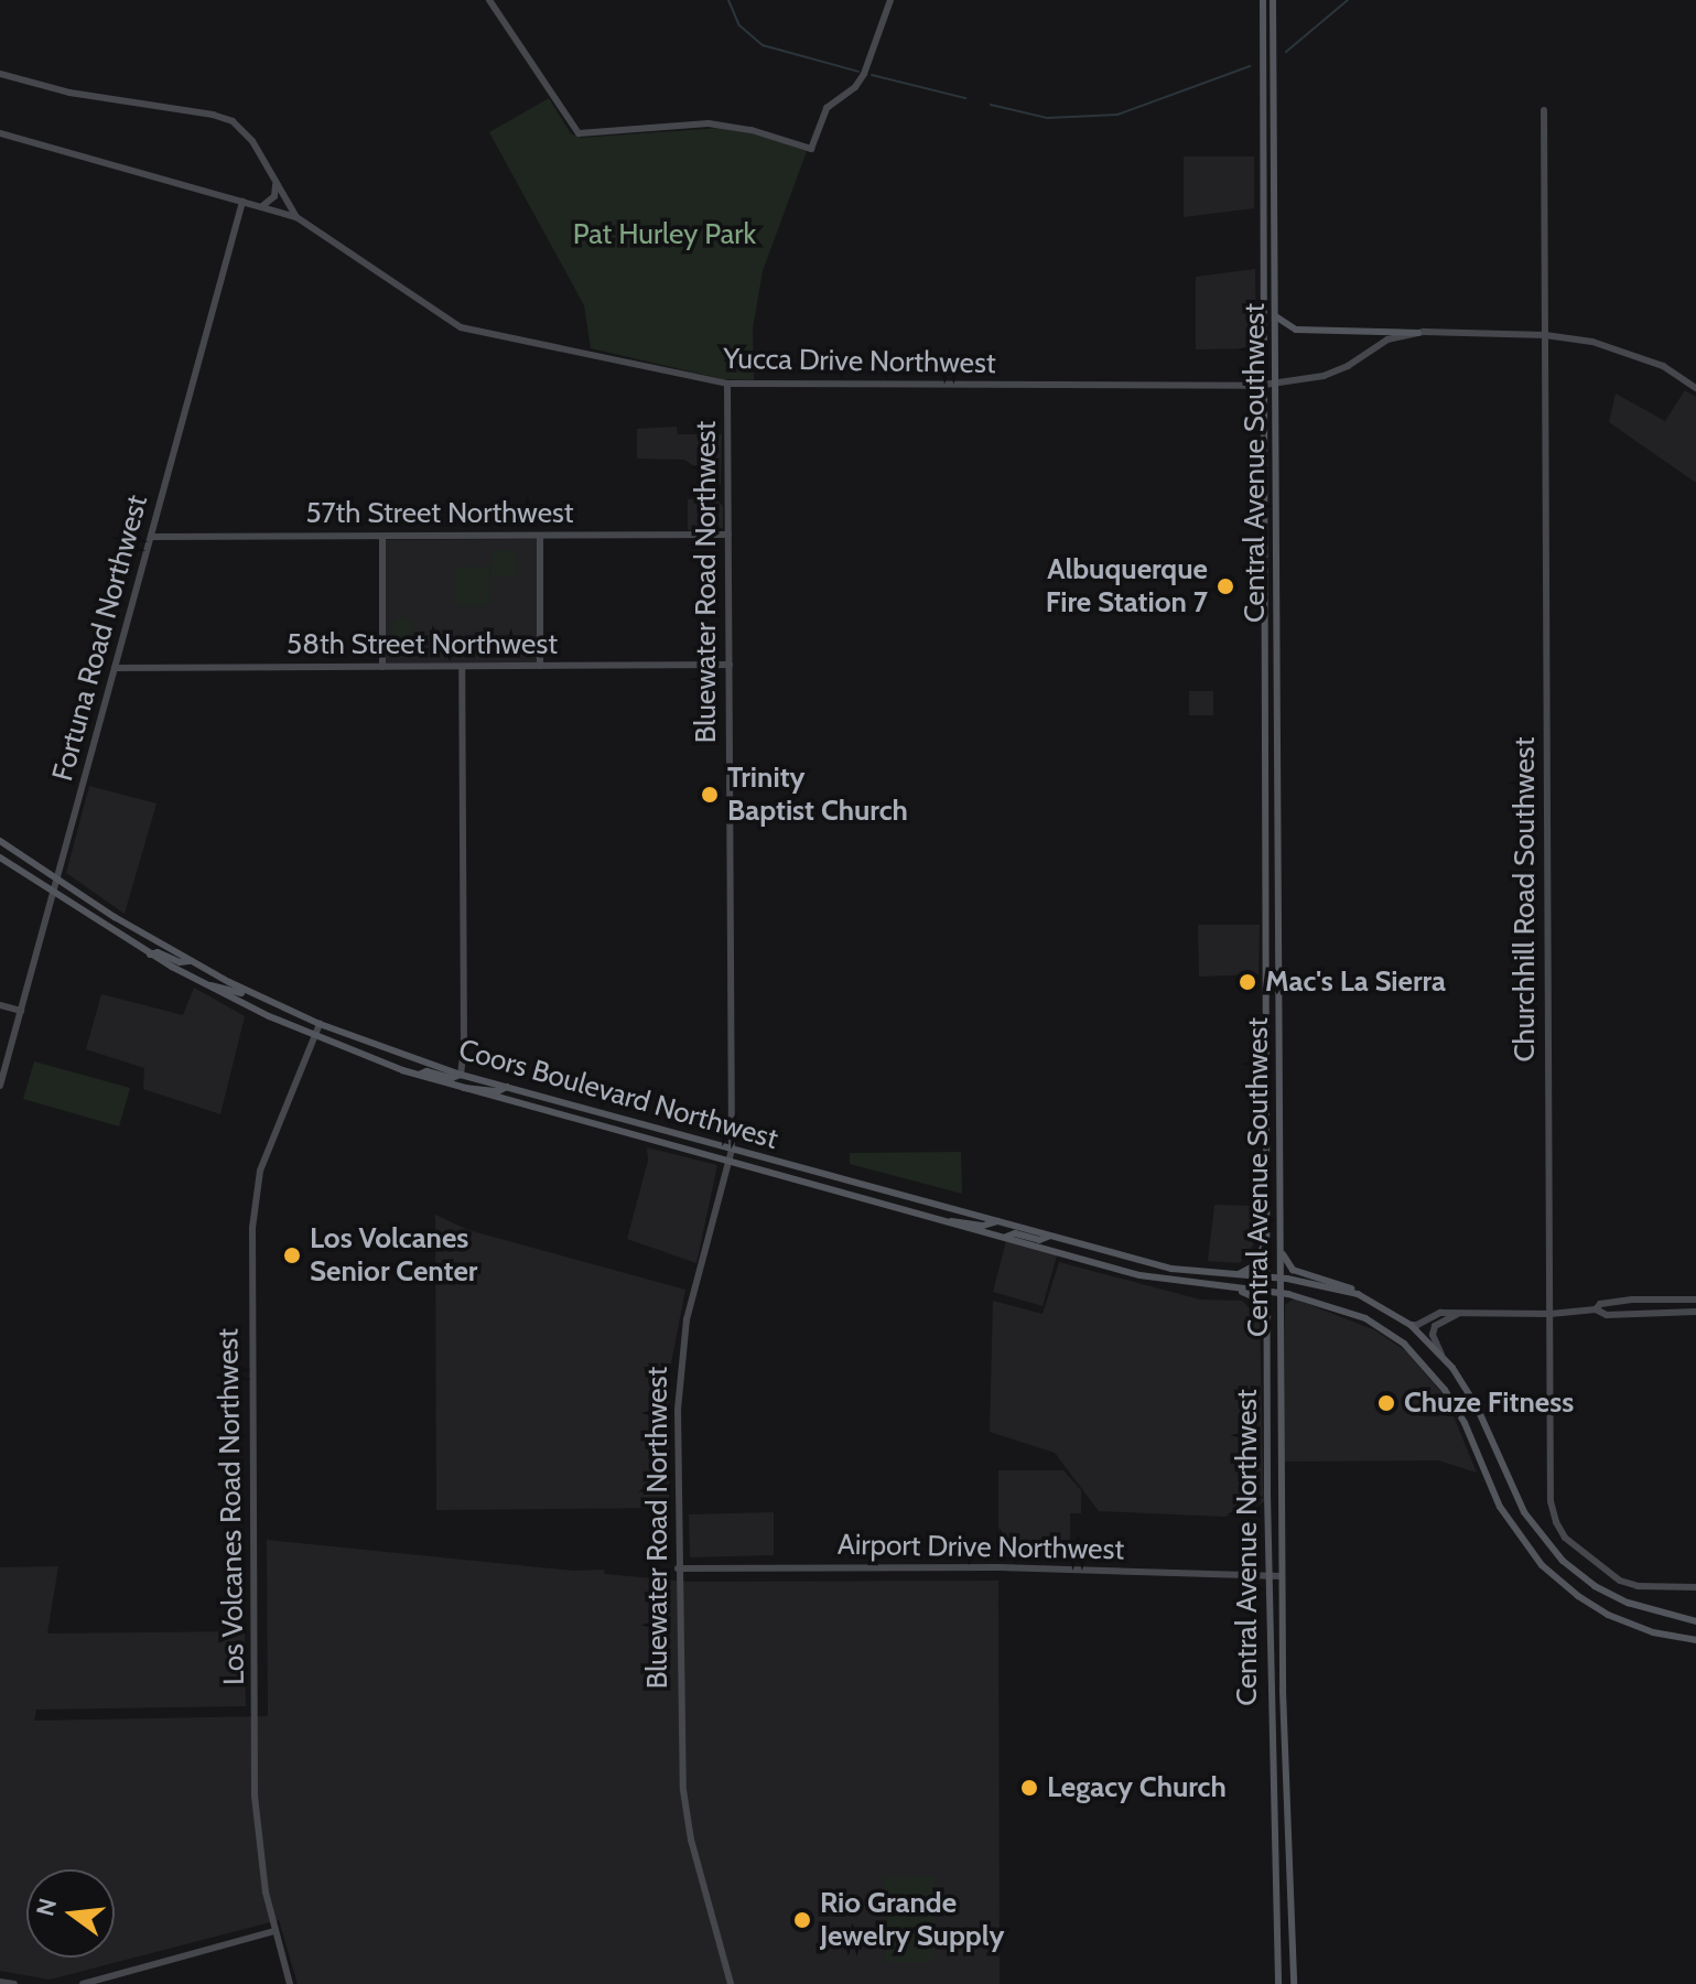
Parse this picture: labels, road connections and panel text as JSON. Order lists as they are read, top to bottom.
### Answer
{
  "streets": {
    "main road": ["Central Avenue Southwest", "Coors Boulevard Northwest", "Central Avenue Northwest"],
    "street": [
      "Yucca Drive Northwest",
      "57th Street Northwest",
      "Bluewater Road Northwest",
      "Fortuna Road Northwest",
      "58th Street Northwest",
      "Churchhill Road Southwest",
      "Los Volcanes Road Northwest",
      "Airport Drive Northwest"
    ]
  },
  "crossings": [
    ["Yucca Drive Northwest", "Central Avenue Southwest"],
    ["Yucca Drive Northwest", "Bluewater Road Northwest"],
    ["Yucca Drive Northwest", "Churchhill Road Southwest"],
    ["Yucca Drive Northwest", "Central Avenue Northwest"],
    ["Central Avenue Southwest", "Coors Boulevard Northwest"],
    ["Central Avenue Southwest", "Airport Drive Northwest"],
    ["57th Street Northwest", "Bluewater Road Northwest"],
    ["57th Street Northwest", "Fortuna Road Northwest"],
    ["Bluewater Road Northwest", "58th Street Northwest"],
    ["Bluewater Road Northwest", "Coors Boulevard Northwest"],
    ["Bluewater Road Northwest", "Airport Drive Northwest"],
    ["Fortuna Road Northwest", "58th Street Northwest"],
    ["Fortuna Road Northwest", "Coors Boulevard Northwest"],
    ["Coors Boulevard Northwest", "Los Volcanes Road Northwest"],
    ["Coors Boulevard Northwest", "Central Avenue Northwest"],
    ["Airport Drive Northwest", "Central Avenue Northwest"]
  ],
  "parks": ["Pat Hurley Park"],
  "places": [
    "Albuquerque Fire Station 7",
    "Trinity Baptist Church",
    "Mac's La Sierra",
    "Los Volcanes Senior Center",
    "Chuze Fitness",
    "Legacy Church",
    "Rio Grande Jewelry Supply"
  ],
  "north": "left"
}
